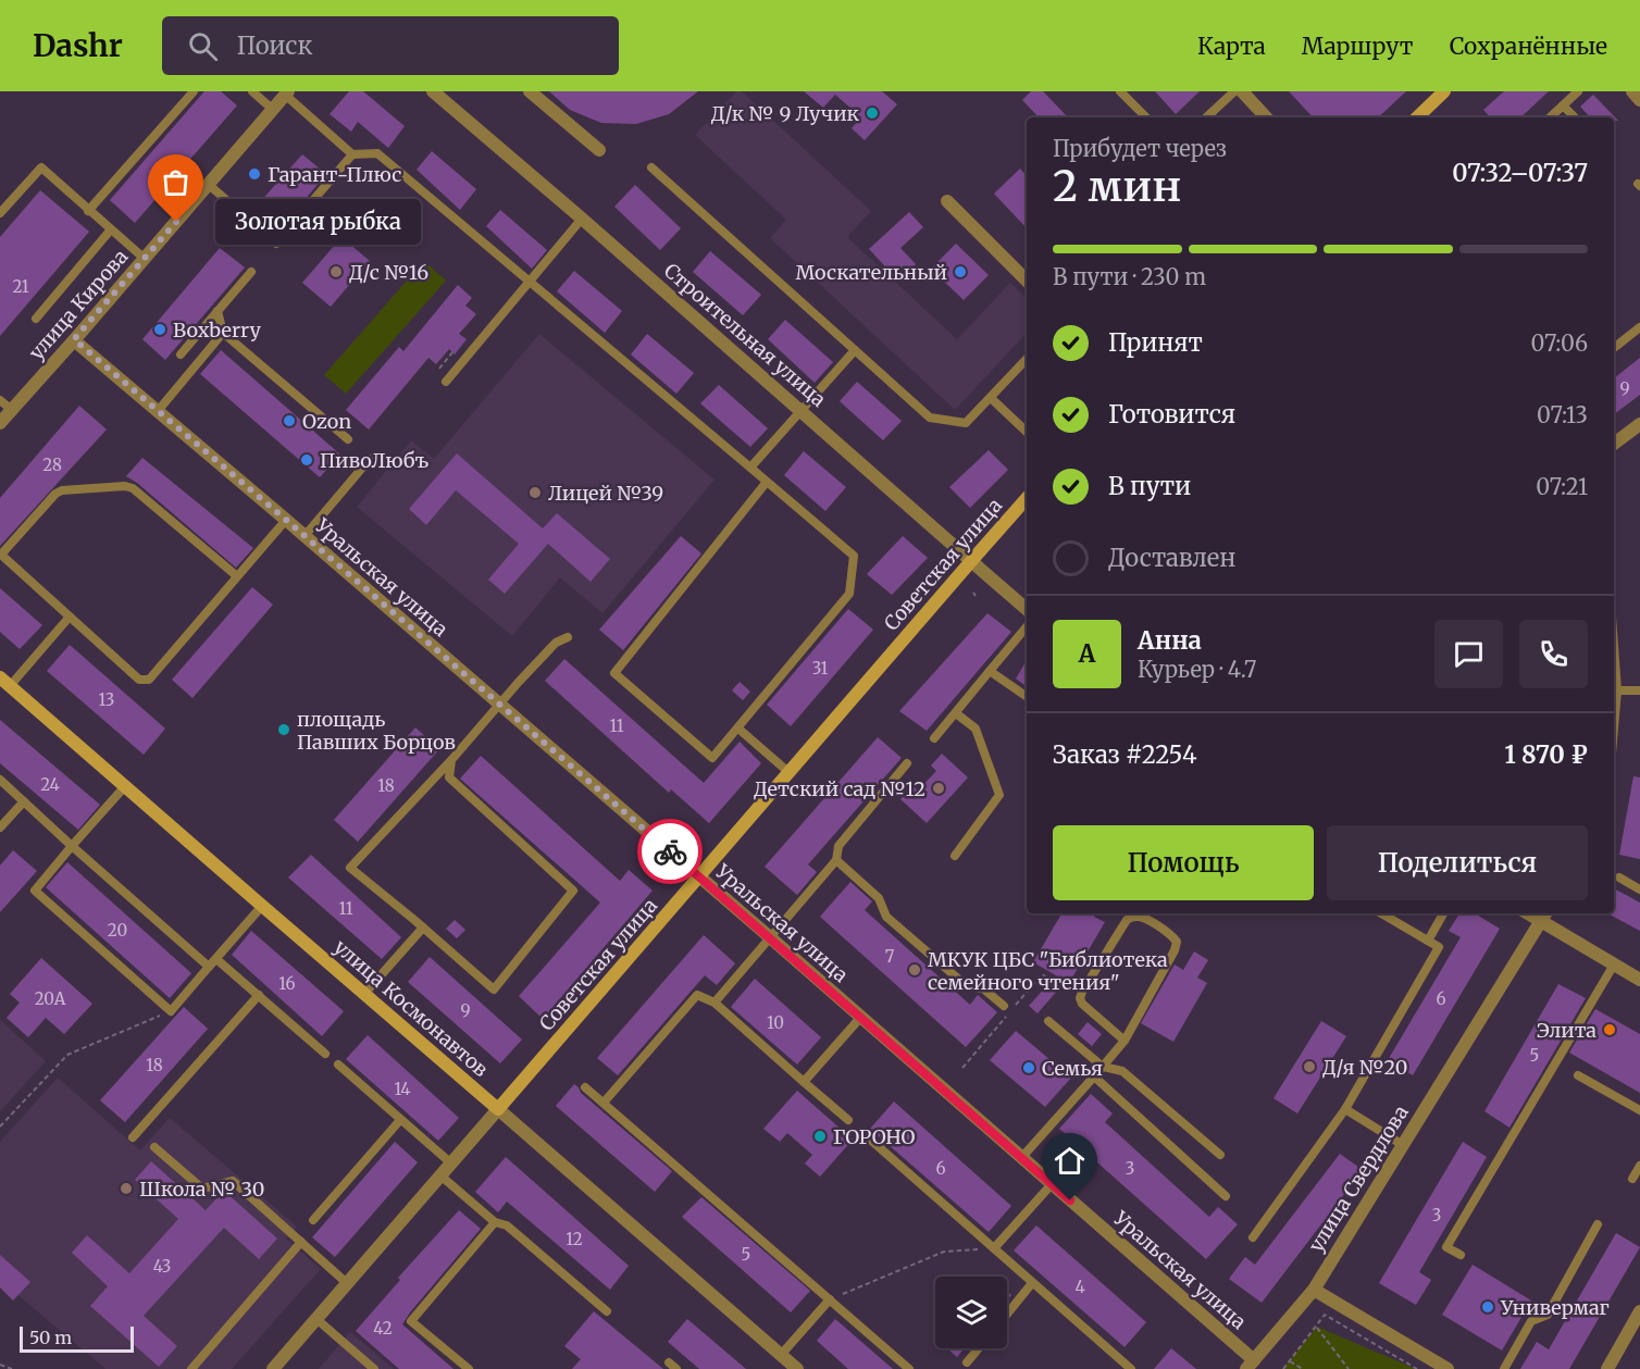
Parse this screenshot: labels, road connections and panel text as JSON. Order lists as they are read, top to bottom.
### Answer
{
  "streets": {
    "street": [
      "улица Кирова",
      "Строительная улица",
      "Советская улица",
      "Уральская улица",
      "улица Космонавтов",
      "улица Свердлова"
    ]
  },
  "crossings": [
    ["улица Кирова", "Уральская улица"],
    ["Строительная улица", "Советская улица"],
    ["Советская улица", "Уральская улица"],
    ["Советская улица", "улица Космонавтов"],
    ["Уральская улица", "улица Свердлова"]
  ],
  "places": [
    "Д/к № 9 Лучик",
    "Гарант-Плюс",
    "Золотая рыбка",
    "Д/с №16",
    "Москательный",
    "Boxberry",
    "Ozon",
    "ПивоЛюбъ",
    "Лицей №39",
    "площадь Павших Борцов",
    "Детский сад №12",
    "МКУК ЦБС \"Библиотека семейного чтения\"",
    "Элита",
    "Д/я №20",
    "Семья",
    "ГОРОНО",
    "Школа № 30",
    "Универмаг"
  ],
  "house_numbers": [
    "21",
    "9",
    "28",
    "31",
    "13",
    "11",
    "24",
    "18",
    "11",
    "20",
    "7",
    "16",
    "20А",
    "6",
    "9",
    "10",
    "5",
    "18",
    "14",
    "6",
    "3",
    "3",
    "12",
    "5",
    "43",
    "4",
    "42"
  ],
  "scale_bar": "50 m",
  "page": {
    "header": "Dashr",
    "search": "Поиск",
    "nav": ["Карта", "Маршрут", "Сохранённые"],
    "heading": ["2 мин", "Прибудет через", "07:32–07:37"],
    "panel": [
      "Анна",
      "Курьер · 4.7",
      "Заказ #2254",
      "1 870 ₽"
    ],
    "bubble": "Золотая рыбка",
    "bar": "В пути · 230 m",
    "list": [
      ["Принят", "07:06"],
      ["Готовится", "07:13"],
      ["В пути", "07:21"],
      "Доставлен"
    ],
    "round": "А",
    "buttons": ["Помощь", "Поделиться"],
    "scale": "50 m"
  }
}
